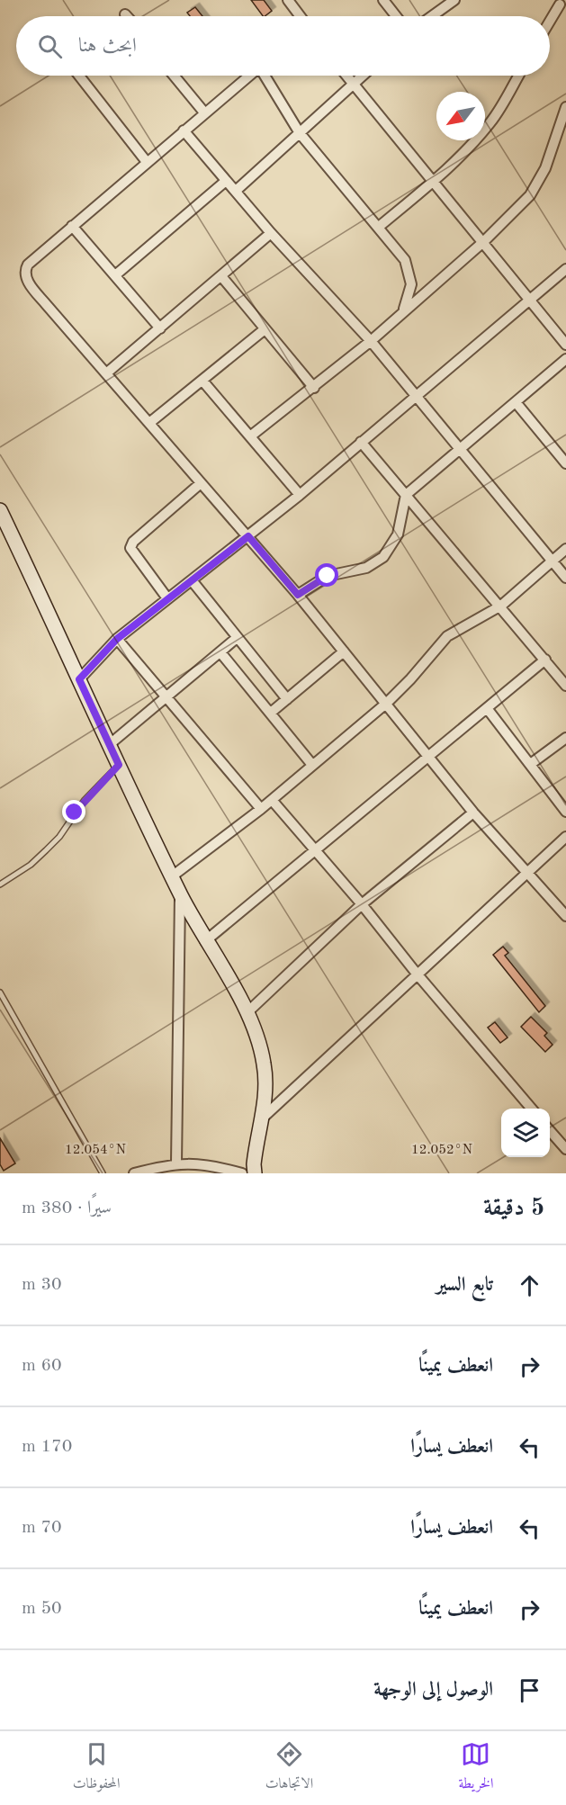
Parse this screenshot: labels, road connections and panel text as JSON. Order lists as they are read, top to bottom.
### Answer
{
  "north": "bottom left",
  "page": {
    "search": "ابحث هنا",
    "heading": ["5 دقيقة", "سيرًا · 380 m"],
    "list": [
      ["تابع السير", "30 m"],
      ["انعطف يمينًا", "60 m"],
      ["انعطف يسارًا", "170 m"],
      ["انعطف يسارًا", "70 m"],
      ["انعطف يمينًا", "50 m"],
      "الوصول إلى الوجهة"
    ],
    "nav": ["الخريطة", "الاتجاهات", "المحفوظات"]
  },
  "coordinates": ["12.054°N", "12.052°N"]
}
